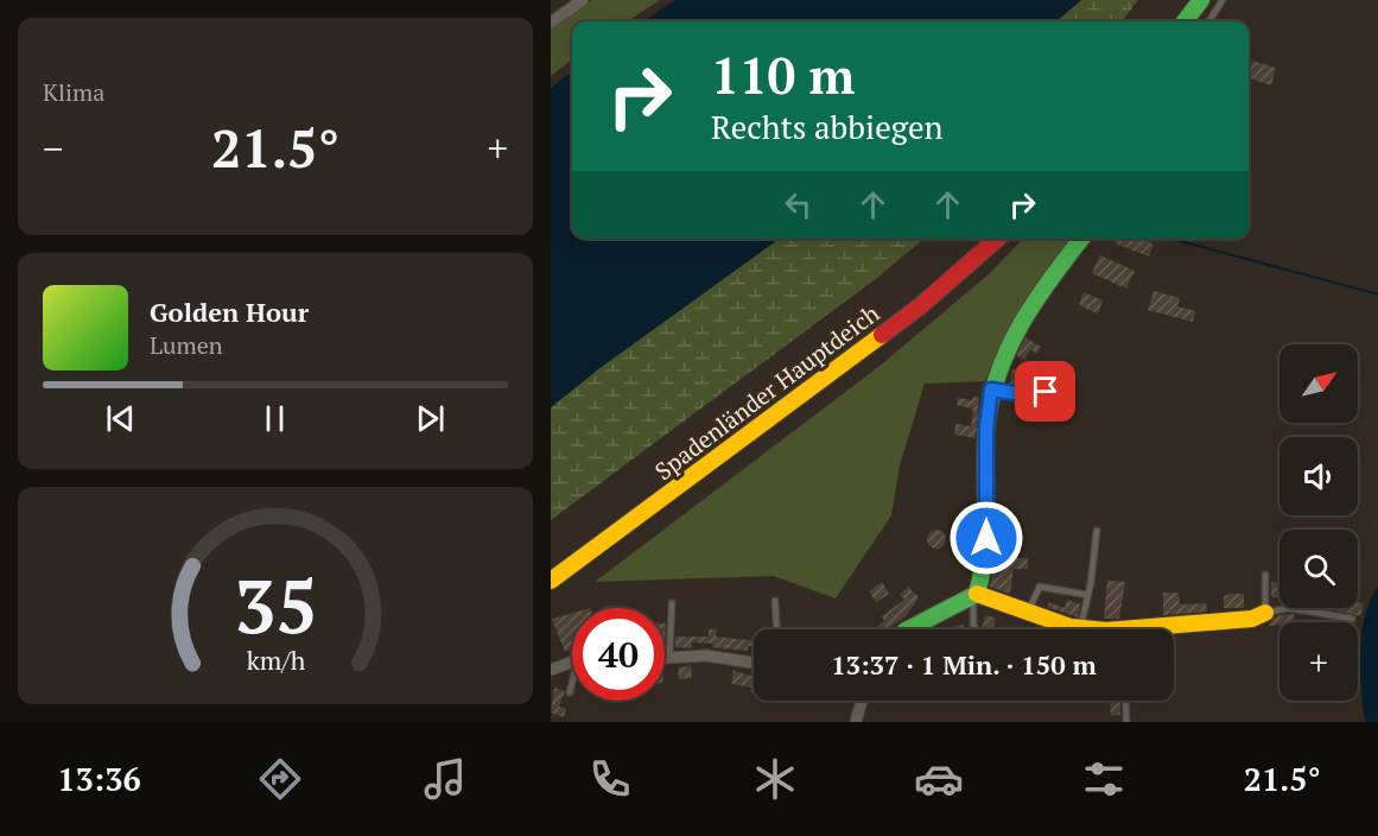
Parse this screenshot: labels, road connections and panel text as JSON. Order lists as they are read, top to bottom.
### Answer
{
  "streets": {
    "street": ["Spadenländer Hauptdeich"]
  },
  "north": "top right",
  "page": {
    "tile": "Klima",
    "turn": ["110 m", "Rechts abbiegen"],
    "heat": ["−", "21.5°", "+"],
    "song": ["Golden Hour", "Lumen"],
    "map_buttons": "+",
    "limit": "40",
    "trip": "13:37 · 1 Min. · 150 m",
    "tabs": ["13:36", "21.5°"],
    "gauge": ["35", "km/h"]
  }
}
